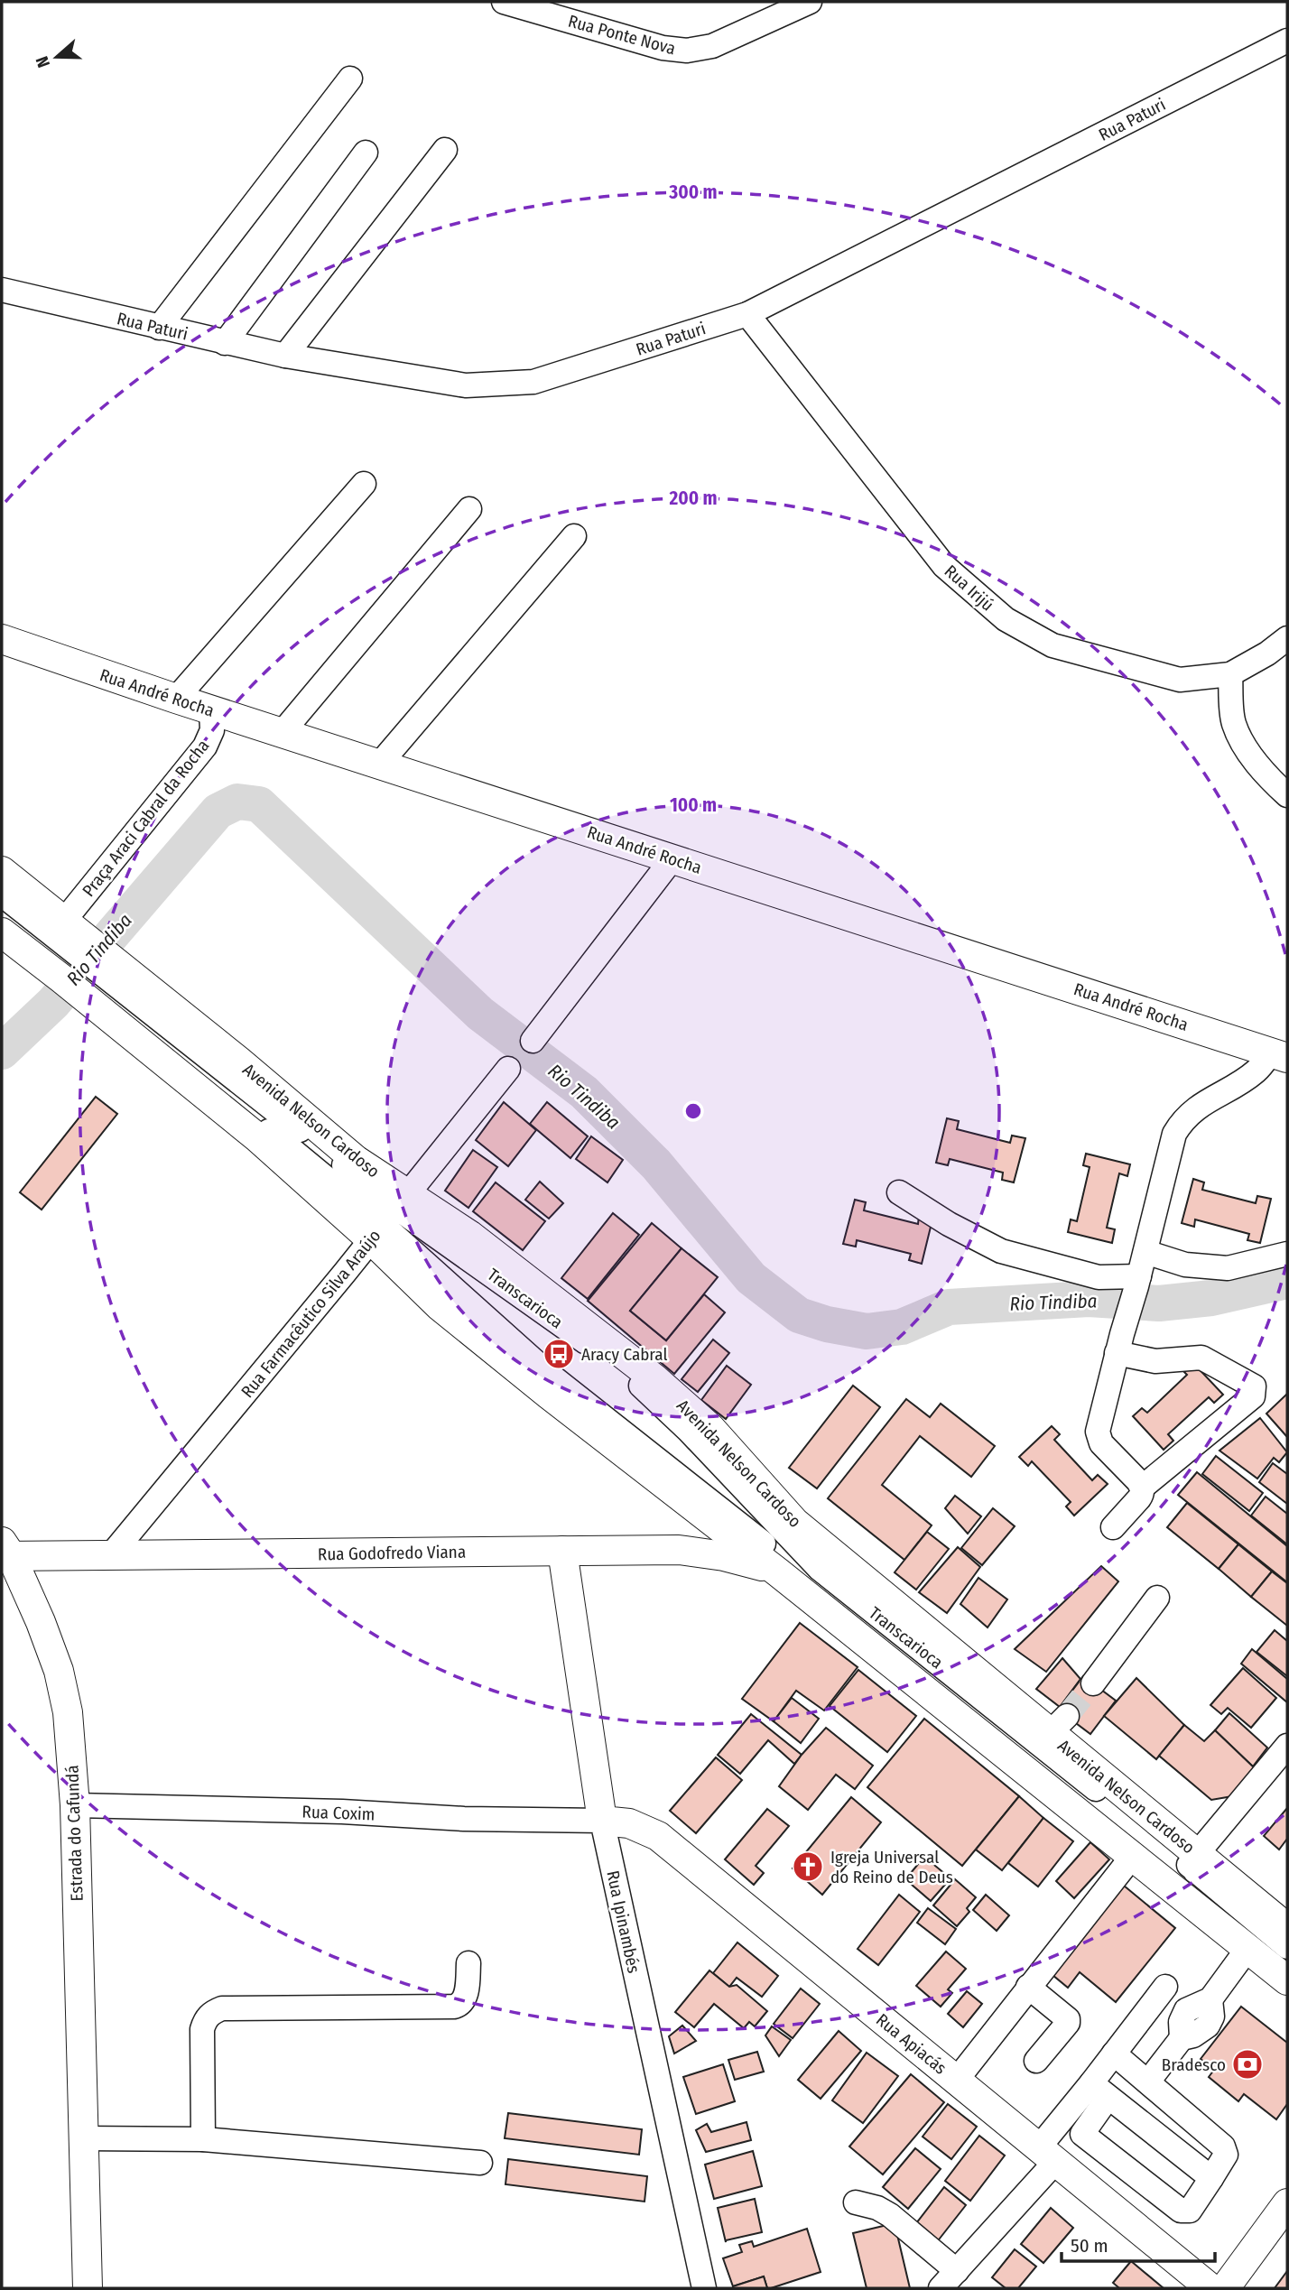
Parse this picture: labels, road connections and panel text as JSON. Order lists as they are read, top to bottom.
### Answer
{
  "streets": {
    "main road": [
      "Rua André Rocha",
      "Avenida Nelson Cardoso",
      "Rua Godofredo Viana",
      "Estrada do Cafundá",
      "Rua Ipinambés",
      "Rua Apiacás"
    ],
    "street": [
      "Rua Ponte Nova",
      "Rua Paturi",
      "Rua Irijú",
      "Praça Araci Cabral da Rocha",
      "Transcarioca",
      "Rua Farmacêutico Silva Araújo",
      "Rua Coxim"
    ]
  },
  "crossings": [
    ["Rua Paturi", "Rua Irijú"],
    ["Rua André Rocha", "Praça Araci Cabral da Rocha"],
    ["Praça Araci Cabral da Rocha", "Avenida Nelson Cardoso"],
    ["Avenida Nelson Cardoso", "Transcarioca"],
    ["Avenida Nelson Cardoso", "Rua Farmacêutico Silva Araújo"],
    ["Avenida Nelson Cardoso", "Rua Godofredo Viana"],
    ["Transcarioca", "Rua Farmacêutico Silva Araújo"],
    ["Rua Farmacêutico Silva Araújo", "Rua Godofredo Viana"],
    ["Rua Godofredo Viana", "Estrada do Cafundá"],
    ["Rua Godofredo Viana", "Rua Ipinambés"],
    ["Rua Coxim", "Estrada do Cafundá"],
    ["Rua Coxim", "Rua Ipinambés"],
    ["Rua Coxim", "Rua Apiacás"],
    ["Rua Ipinambés", "Rua Apiacás"]
  ],
  "water": ["Rio Tindiba"],
  "places": {
    "bus stop": ["Aracy Cabral"],
    "church": ["Igreja Universal do Reino de Deus"],
    "bank": ["Bradesco"]
  },
  "scale_bar": "50 m",
  "north": "left",
  "rings": ["300 m", "200 m", "100 m"]
}
